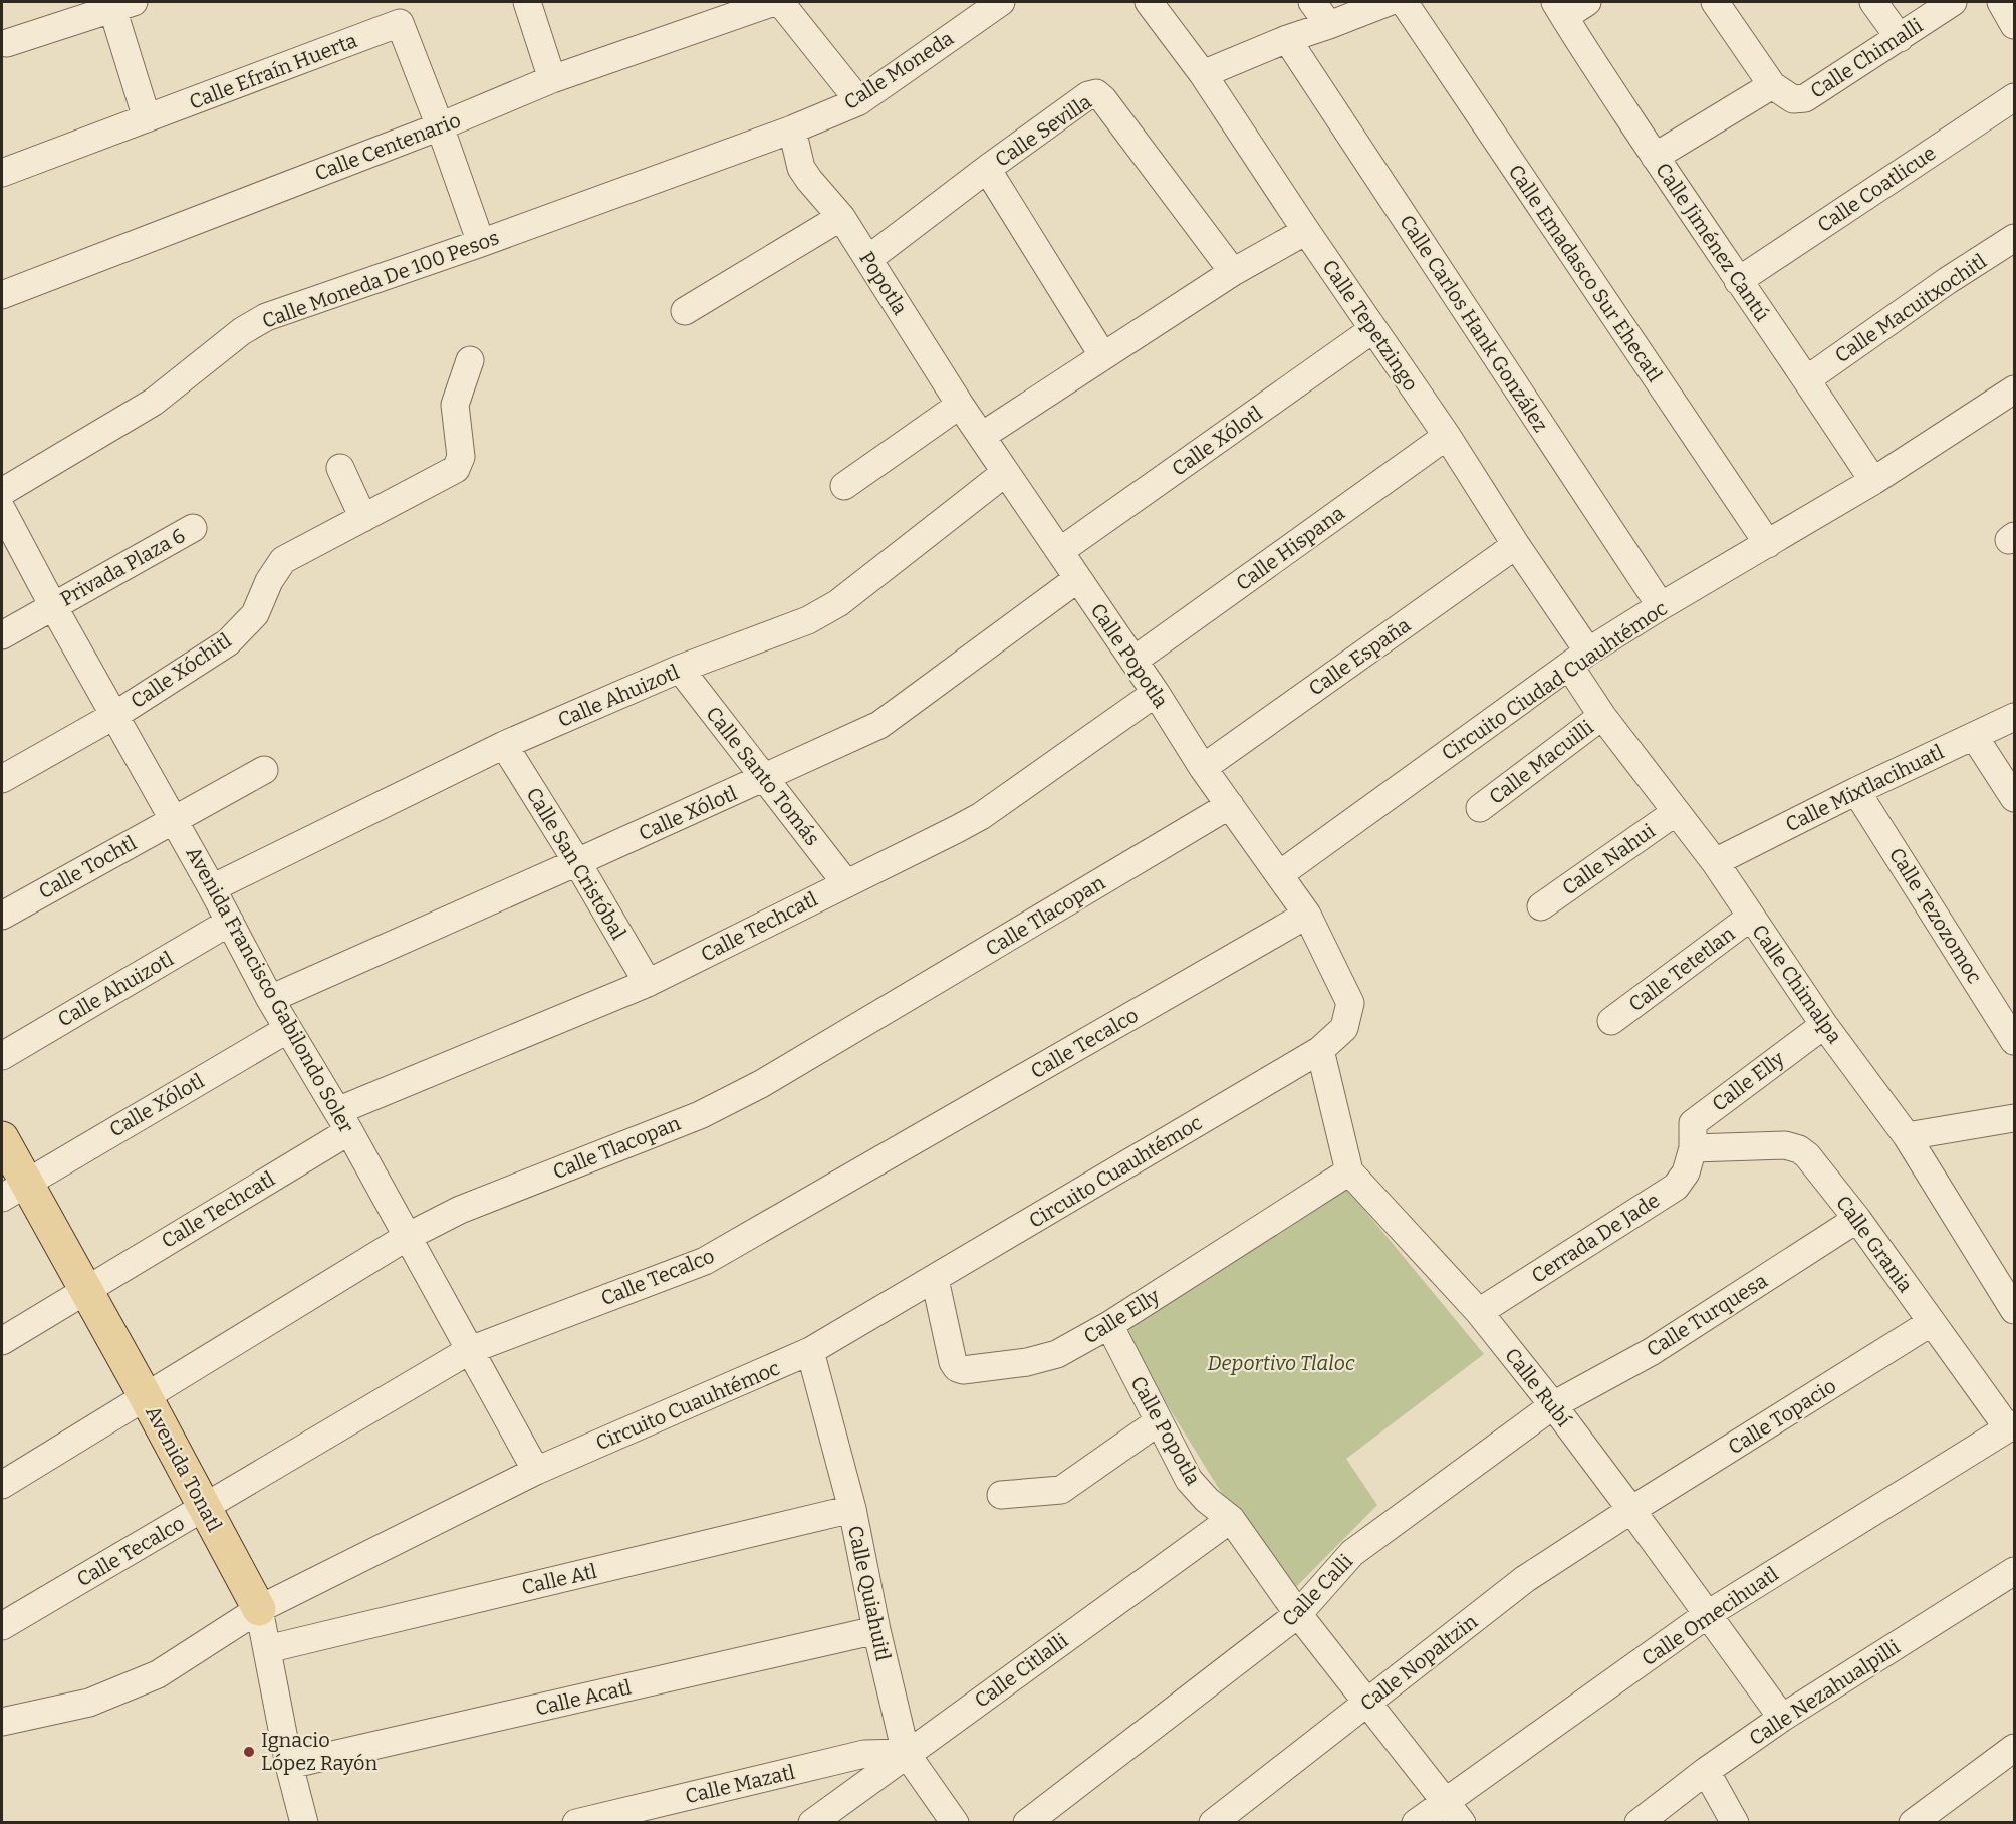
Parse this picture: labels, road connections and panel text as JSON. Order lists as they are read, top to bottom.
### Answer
{
  "streets": {
    "main road": ["Avenida Tonatl"],
    "street": [
      "Calle Chimalli",
      "Calle Moneda",
      "Calle Efraín Huerta",
      "Calle Sevilla",
      "Calle Centenario",
      "Calle Coatlicue",
      "Calle Jiménez Cantú",
      "Calle Emadasco Sur Ehecatl",
      "Calle Moneda De 100 Pesos",
      "Popotla",
      "Calle Macuitxochitl",
      "Calle Carlos Hank González",
      "Calle Tepetzingo",
      "Calle Xólotl",
      "Calle Hispana",
      "Privada Plaza 6",
      "Calle Popotla",
      "Calle España",
      "Calle Xóchitl",
      "Circuito Ciudad Cuauhtémoc",
      "Calle Ahuizotl",
      "Calle Macuilli",
      "Calle Santo Tomás",
      "Calle Mixtlacihuatl",
      "Calle Nahui",
      "Calle San Cristóbal",
      "Calle Tochtl",
      "Calle Tlacopan",
      "Calle Tezozomoc",
      "Calle Techcatl",
      "Calle Tetetlan",
      "Calle Chimalpa",
      "Avenida Francisco Gabilondo Soler",
      "Calle Tecalco",
      "Calle Elly",
      "Circuito Cuauhtémoc",
      "Cerrada De Jade",
      "Calle Grania",
      "Calle Turquesa",
      "Calle Rubí",
      "Calle Topacio",
      "Calle Atl",
      "Calle Calli",
      "Calle Quiahuitl",
      "Calle Omecihuatl",
      "Calle Nopaltzin",
      "Calle Citlalli",
      "Calle Nezahualpilli",
      "Calle Acatl",
      "Calle Mazatl"
    ]
  },
  "crossings": [
    ["Calle Moneda", "Calle Moneda De 100 Pesos"],
    ["Calle Moneda", "Popotla"],
    ["Calle Efraín Huerta", "Calle Centenario"],
    ["Calle Sevilla", "Popotla"],
    ["Calle Coatlicue", "Calle Jiménez Cantú"],
    ["Calle Jiménez Cantú", "Calle Macuitxochitl"],
    ["Calle Jiménez Cantú", "Circuito Ciudad Cuauhtémoc"],
    ["Calle Emadasco Sur Ehecatl", "Circuito Ciudad Cuauhtémoc"],
    ["Calle Moneda De 100 Pesos", "Popotla"],
    ["Calle Moneda De 100 Pesos", "Avenida Francisco Gabilondo Soler"],
    ["Popotla", "Calle Popotla"],
    ["Calle Carlos Hank González", "Circuito Ciudad Cuauhtémoc"],
    ["Calle Tepetzingo", "Calle Xólotl"],
    ["Calle Tepetzingo", "Calle Hispana"],
    ["Calle Tepetzingo", "Calle España"],
    ["Calle Tepetzingo", "Circuito Ciudad Cuauhtémoc"],
    ["Calle Tepetzingo", "Calle Chimalpa"],
    ["Calle Xólotl", "Calle Popotla"],
    ["Calle Xólotl", "Calle Santo Tomás"],
    ["Calle Xólotl", "Calle San Cristóbal"],
    ["Calle Xólotl", "Avenida Francisco Gabilondo Soler"],
    ["Calle Xólotl", "Avenida Tonatl"],
    ["Calle Hispana", "Calle Popotla"],
    ["Privada Plaza 6", "Avenida Francisco Gabilondo Soler"],
    ["Calle Popotla", "Calle España"],
    ["Calle Popotla", "Circuito Ciudad Cuauhtémoc"],
    ["Calle Popotla", "Calle Ahuizotl"],
    ["Calle Popotla", "Calle Tlacopan"],
    ["Calle Popotla", "Calle Techcatl"],
    ["Calle Popotla", "Calle Elly"],
    ["Calle Popotla", "Calle Calli"],
    ["Calle Popotla", "Calle Omecihuatl"],
    ["Calle Popotla", "Calle Nopaltzin"],
    ["Calle Popotla", "Calle Citlalli"],
    ["Calle Xóchitl", "Avenida Francisco Gabilondo Soler"],
    ["Circuito Ciudad Cuauhtémoc", "Calle Chimalpa"],
    ["Calle Ahuizotl", "Calle Santo Tomás"],
    ["Calle Ahuizotl", "Calle San Cristóbal"],
    ["Calle Ahuizotl", "Avenida Francisco Gabilondo Soler"],
    ["Calle Macuilli", "Calle Chimalpa"],
    ["Calle Santo Tomás", "Calle Techcatl"],
    ["Calle Mixtlacihuatl", "Calle Tezozomoc"],
    ["Calle Mixtlacihuatl", "Calle Chimalpa"],
    ["Calle Nahui", "Calle Chimalpa"],
    ["Calle San Cristóbal", "Calle Techcatl"],
    ["Calle Tochtl", "Avenida Francisco Gabilondo Soler"],
    ["Calle Tlacopan", "Avenida Francisco Gabilondo Soler"],
    ["Calle Tlacopan", "Avenida Tonatl"],
    ["Calle Techcatl", "Avenida Francisco Gabilondo Soler"],
    ["Calle Techcatl", "Avenida Tonatl"],
    ["Calle Tetetlan", "Calle Chimalpa"],
    ["Calle Chimalpa", "Calle Elly"],
    ["Avenida Francisco Gabilondo Soler", "Calle Tecalco"],
    ["Avenida Francisco Gabilondo Soler", "Circuito Cuauhtémoc"],
    ["Calle Tecalco", "Circuito Cuauhtémoc"],
    ["Calle Tecalco", "Avenida Tonatl"],
    ["Calle Elly", "Circuito Cuauhtémoc"],
    ["Calle Elly", "Cerrada De Jade"],
    ["Calle Elly", "Calle Grania"],
    ["Calle Elly", "Calle Rubí"],
    ["Circuito Cuauhtémoc", "Calle Rubí"],
    ["Circuito Cuauhtémoc", "Avenida Tonatl"],
    ["Circuito Cuauhtémoc", "Calle Quiahuitl"],
    ["Cerrada De Jade", "Calle Grania"],
    ["Cerrada De Jade", "Calle Rubí"],
    ["Calle Grania", "Calle Turquesa"],
    ["Calle Grania", "Calle Topacio"],
    ["Calle Grania", "Calle Omecihuatl"],
    ["Calle Turquesa", "Calle Rubí"],
    ["Calle Turquesa", "Calle Calli"],
    ["Calle Rubí", "Calle Topacio"],
    ["Calle Rubí", "Calle Calli"],
    ["Calle Rubí", "Calle Omecihuatl"],
    ["Calle Rubí", "Calle Nopaltzin"],
    ["Calle Rubí", "Calle Nezahualpilli"],
    ["Calle Topacio", "Calle Nopaltzin"],
    ["Avenida Tonatl", "Calle Atl"],
    ["Avenida Tonatl", "Calle Acatl"],
    ["Calle Atl", "Calle Quiahuitl"],
    ["Calle Quiahuitl", "Calle Citlalli"],
    ["Calle Quiahuitl", "Calle Acatl"],
    ["Calle Quiahuitl", "Calle Mazatl"],
    ["Calle Citlalli", "Calle Mazatl"]
  ],
  "parks": ["Deportivo Tlaloc"],
  "places": ["Ignacio López Rayón"]
}
